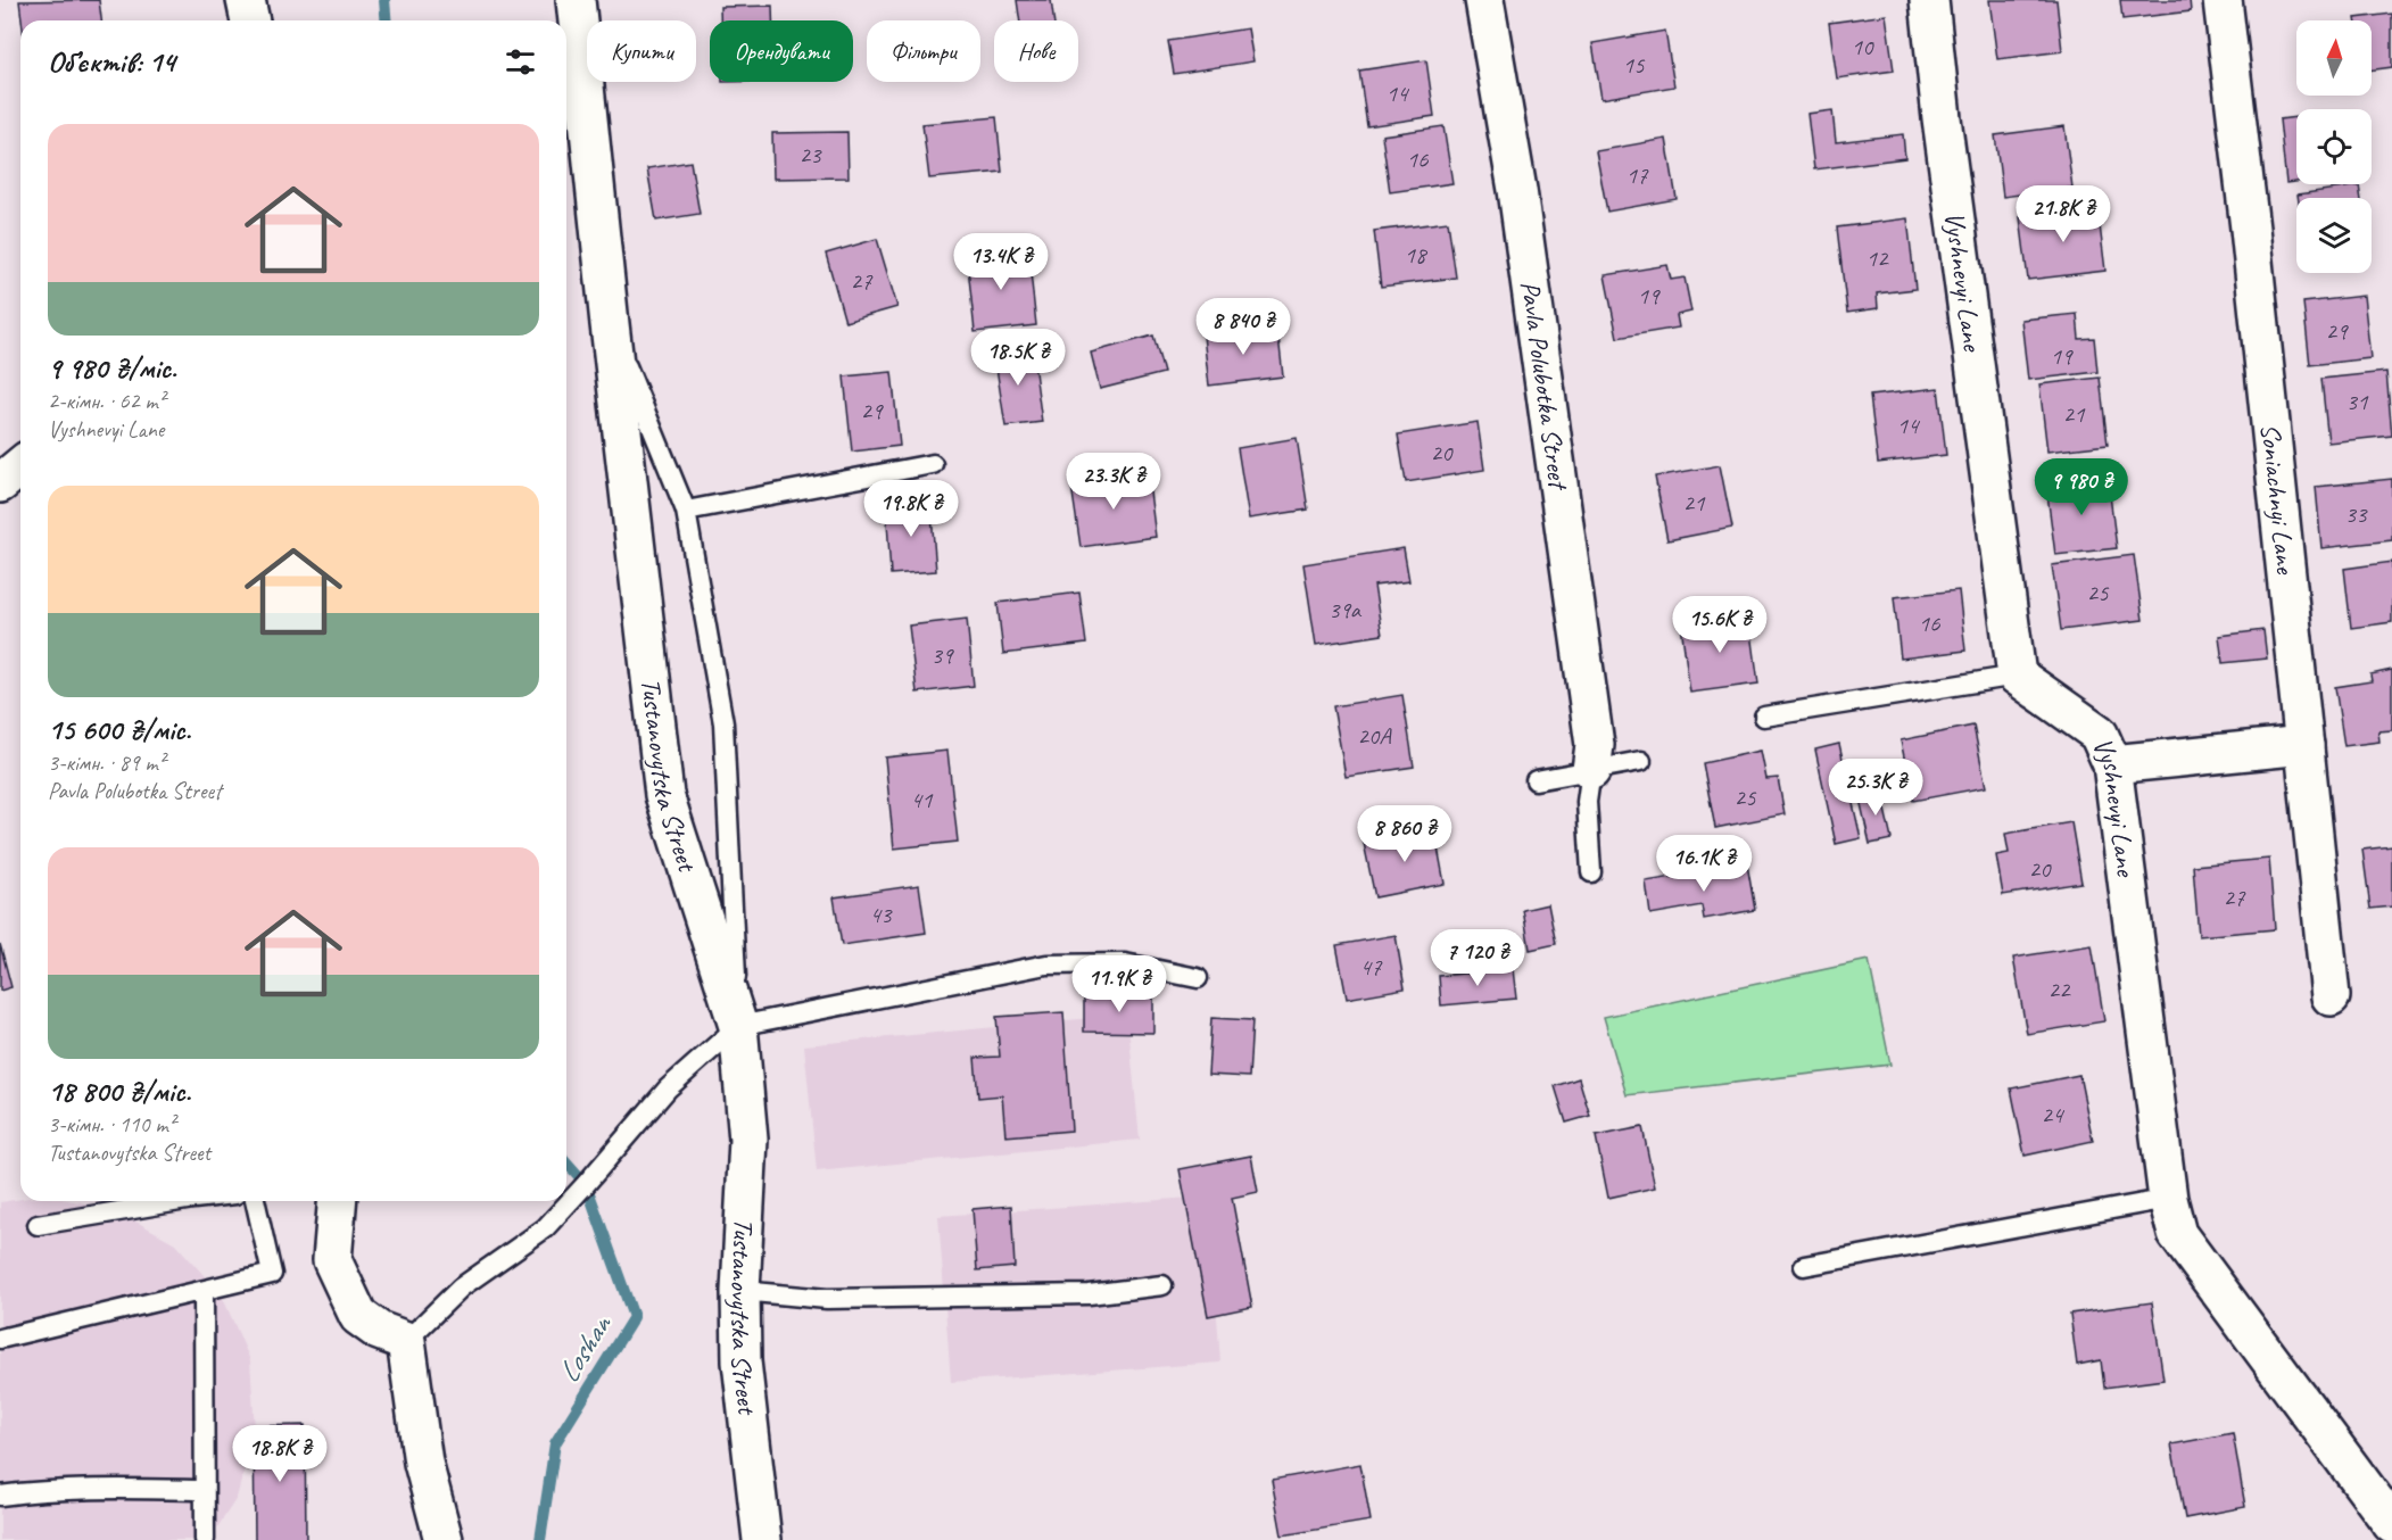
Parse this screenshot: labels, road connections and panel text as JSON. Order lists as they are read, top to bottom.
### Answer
{
  "streets": {
    "street": [
      "Vyshnevyi Lane",
      "Pavla Polubotka Street",
      "Soniachnyi Lane",
      "Tustanovytska Street"
    ]
  },
  "water": ["Loshan"],
  "house_numbers": [
    "10",
    "15",
    "14",
    "23",
    "16",
    "17",
    "18",
    "12",
    "27",
    "19",
    "29",
    "19",
    "31",
    "29",
    "21",
    "14",
    "20",
    "21",
    "33",
    "25",
    "39а",
    "16",
    "39",
    "20А",
    "25",
    "41",
    "20",
    "27",
    "43",
    "47",
    "22",
    "24"
  ],
  "north": "top",
  "page": {
    "chip": [
      "Купити",
      "Орендувати",
      "Фільтри",
      "Нове"
    ],
    "heading": "Об’єктів: 14",
    "list": [
      {
        "name": "9 980 ₴/міс.",
        "note": "2-кімн. · 62 m² · Vyshnevyi Lane"
      },
      {
        "name": "15 600 ₴/міс.",
        "note": "3-кімн. · 89 m² · Pavla Polubotka Street"
      },
      {
        "name": "18 800 ₴/міс.",
        "note": "3-кімн. · 110 m² · Tustanovytska Street"
      }
    ],
    "price": [
      "21.8K ₴",
      "13.4K ₴",
      "8 840 ₴",
      "18.5K ₴",
      "23.3K ₴",
      "9 980 ₴",
      "19.8K ₴",
      "15.6K ₴",
      "25.3K ₴",
      "8 860 ₴",
      "16.1K ₴",
      "7 120 ₴",
      "11.9K ₴",
      "18.8K ₴"
    ]
  }
}
